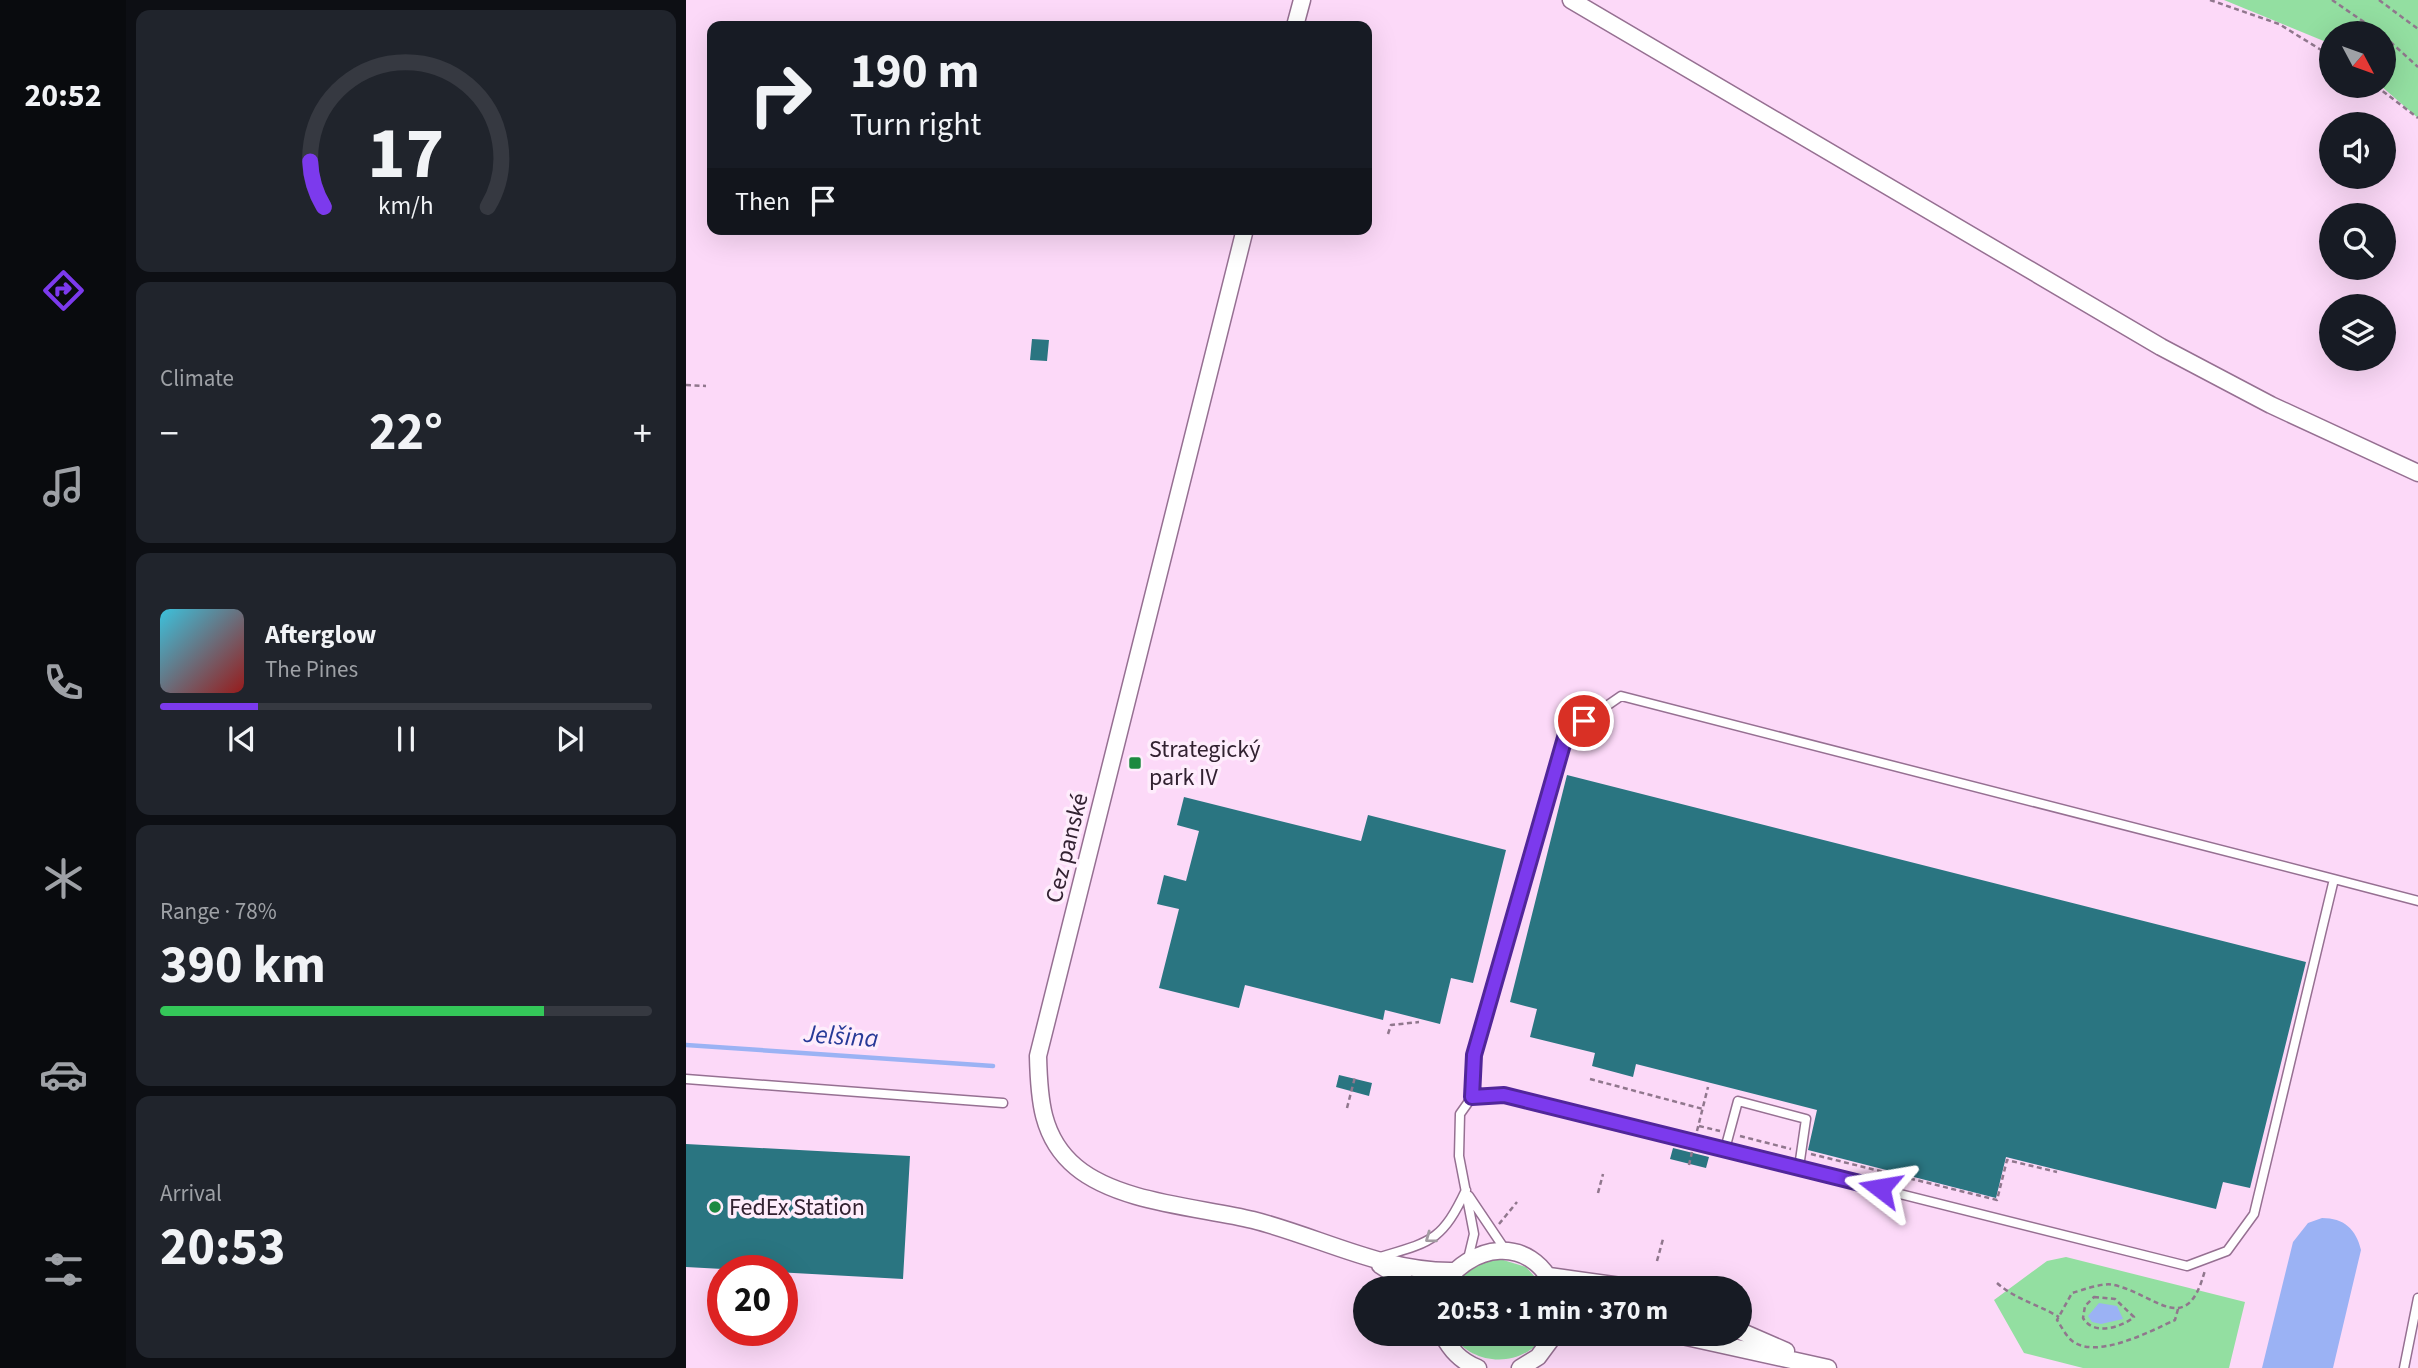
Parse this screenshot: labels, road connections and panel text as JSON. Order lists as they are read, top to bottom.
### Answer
{
  "streets": {
    "street": ["Cez panské"]
  },
  "water": ["Jelšina"],
  "places": {
    "transit": ["Strategický park IV"],
    "other": ["FedEx Station"]
  },
  "north": "bottom right",
  "page": {
    "tabs": "20:52",
    "turn": ["190 m", "Turn right"],
    "then": "Then",
    "tile": [
      "Climate",
      ["Range · 78%", "390 km"],
      ["Arrival", "20:53"]
    ],
    "heat": ["−", "22°", "+"],
    "song": ["Afterglow", "The Pines"],
    "limit": "20",
    "trip": "20:53 · 1 min · 370 m",
    "gauge": ["17", "km/h"]
  }
}
